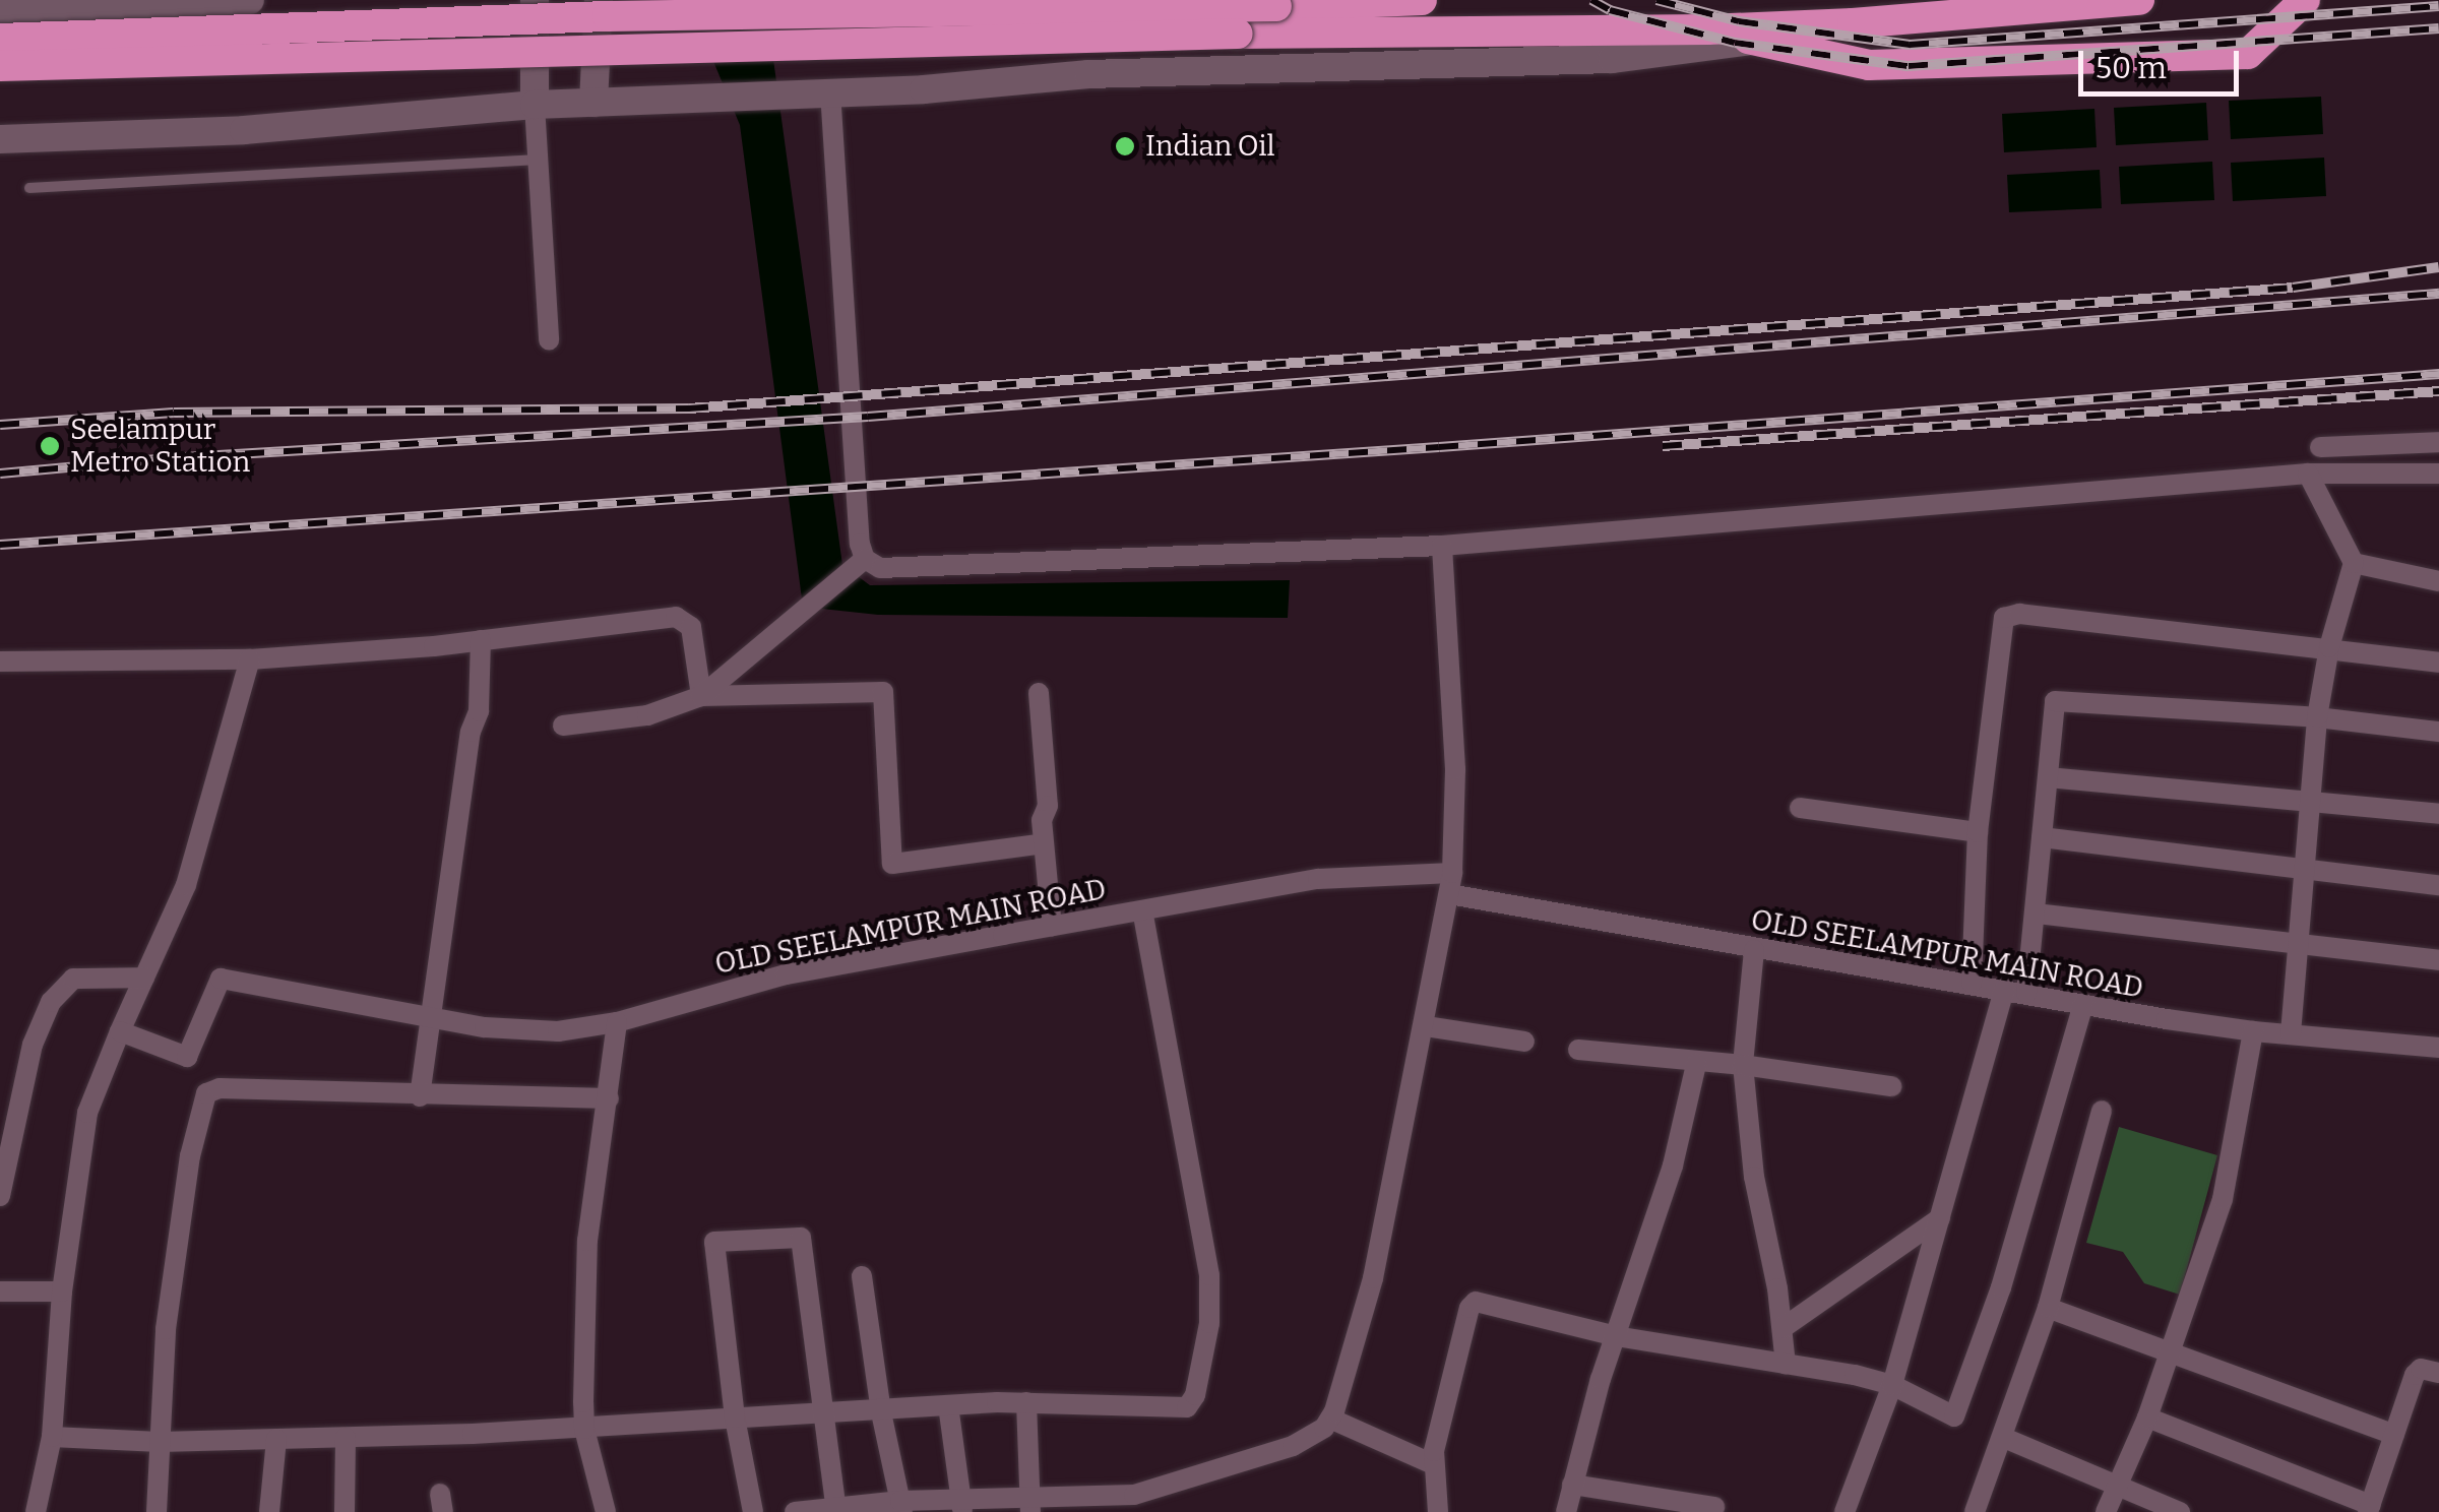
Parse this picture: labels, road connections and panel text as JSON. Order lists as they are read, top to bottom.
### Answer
{
  "streets": {
    "street": ["OLD SEELAMPUR MAIN ROAD"]
  },
  "places": ["Indian Oil", "Seelampur Metro Station"],
  "scale_bar": "50 m"
}
